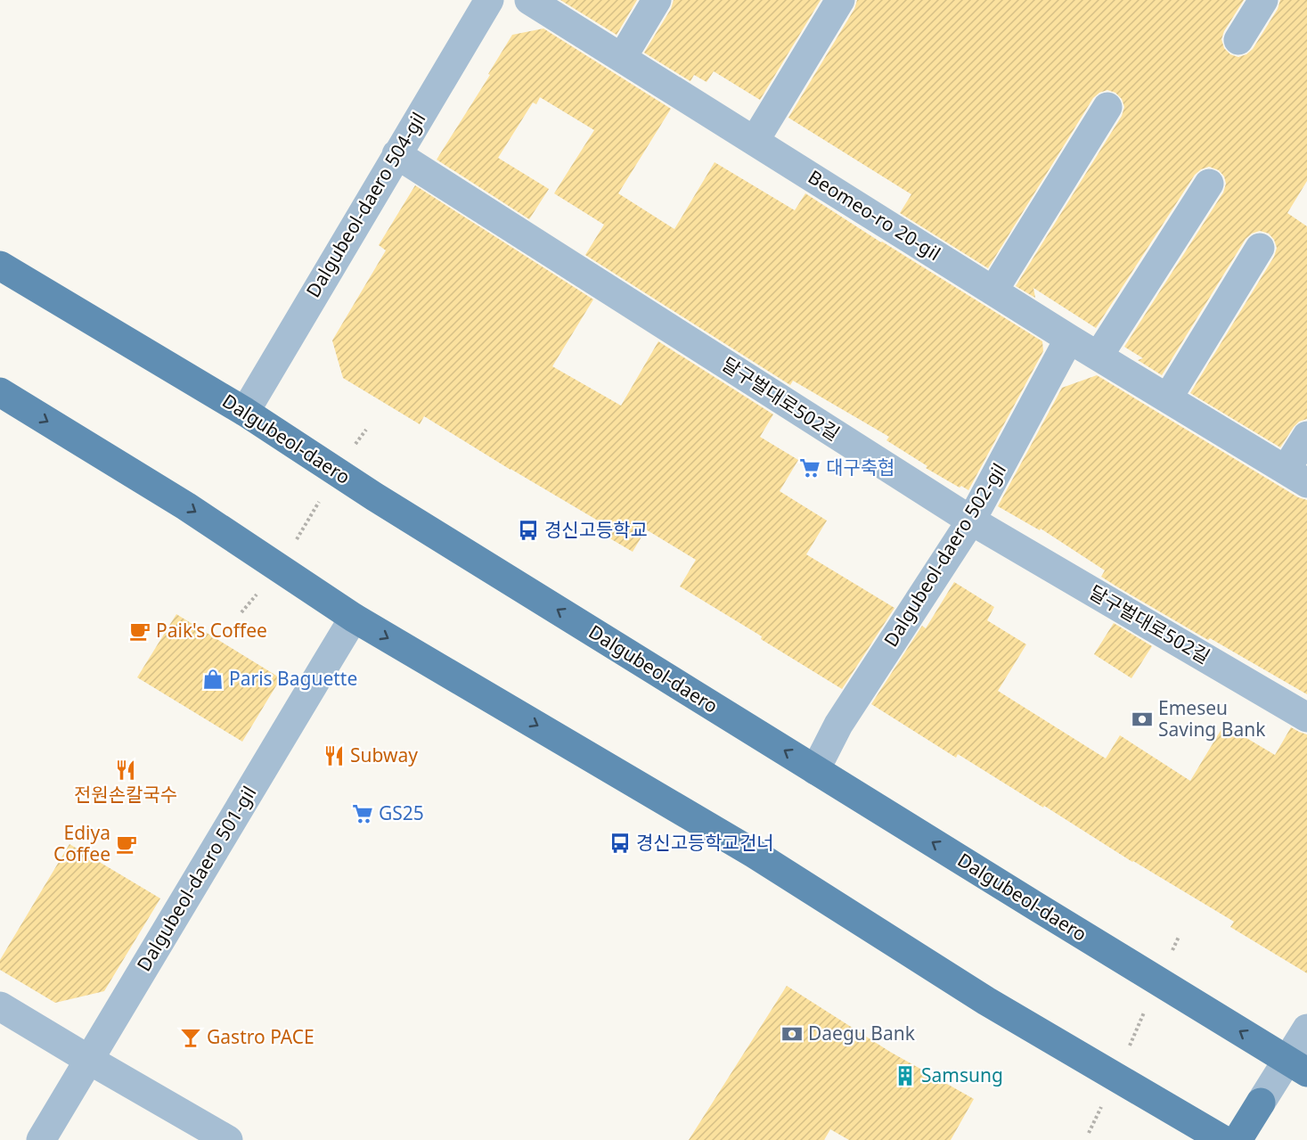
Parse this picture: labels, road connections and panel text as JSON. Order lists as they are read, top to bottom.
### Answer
{
  "streets": {
    "main road": ["Dalgubeol-daero"],
    "street": [
      "Dalgubeol-daero 504-gil",
      "Beomeo-ro 20-gil",
      "달구벌대로502길",
      "Dalgubeol-daero 502-gil",
      "Dalgubeol-daero 501-gil"
    ]
  },
  "crossings": [
    ["Dalgubeol-daero 504-gil", "달구벌대로502길"],
    ["Dalgubeol-daero 504-gil", "Dalgubeol-daero"],
    ["Beomeo-ro 20-gil", "Dalgubeol-daero 502-gil"],
    ["달구벌대로502길", "Dalgubeol-daero 502-gil"],
    ["Dalgubeol-daero", "Dalgubeol-daero 502-gil"]
  ],
  "places": {
    "supermarket": ["대구축협", "GS25"],
    "bus stop": ["경신고등학교", "경신고등학교건너"],
    "cafe": ["Paik's Coffee", "Ediya Coffee"],
    "shop": ["Paris Baguette"],
    "bank": ["Emeseu Saving Bank", "Daegu Bank"],
    "restaurant": ["Subway", "전원손칼국수"],
    "bar": ["Gastro PACE"],
    "building": ["Samsung"]
  }
}
